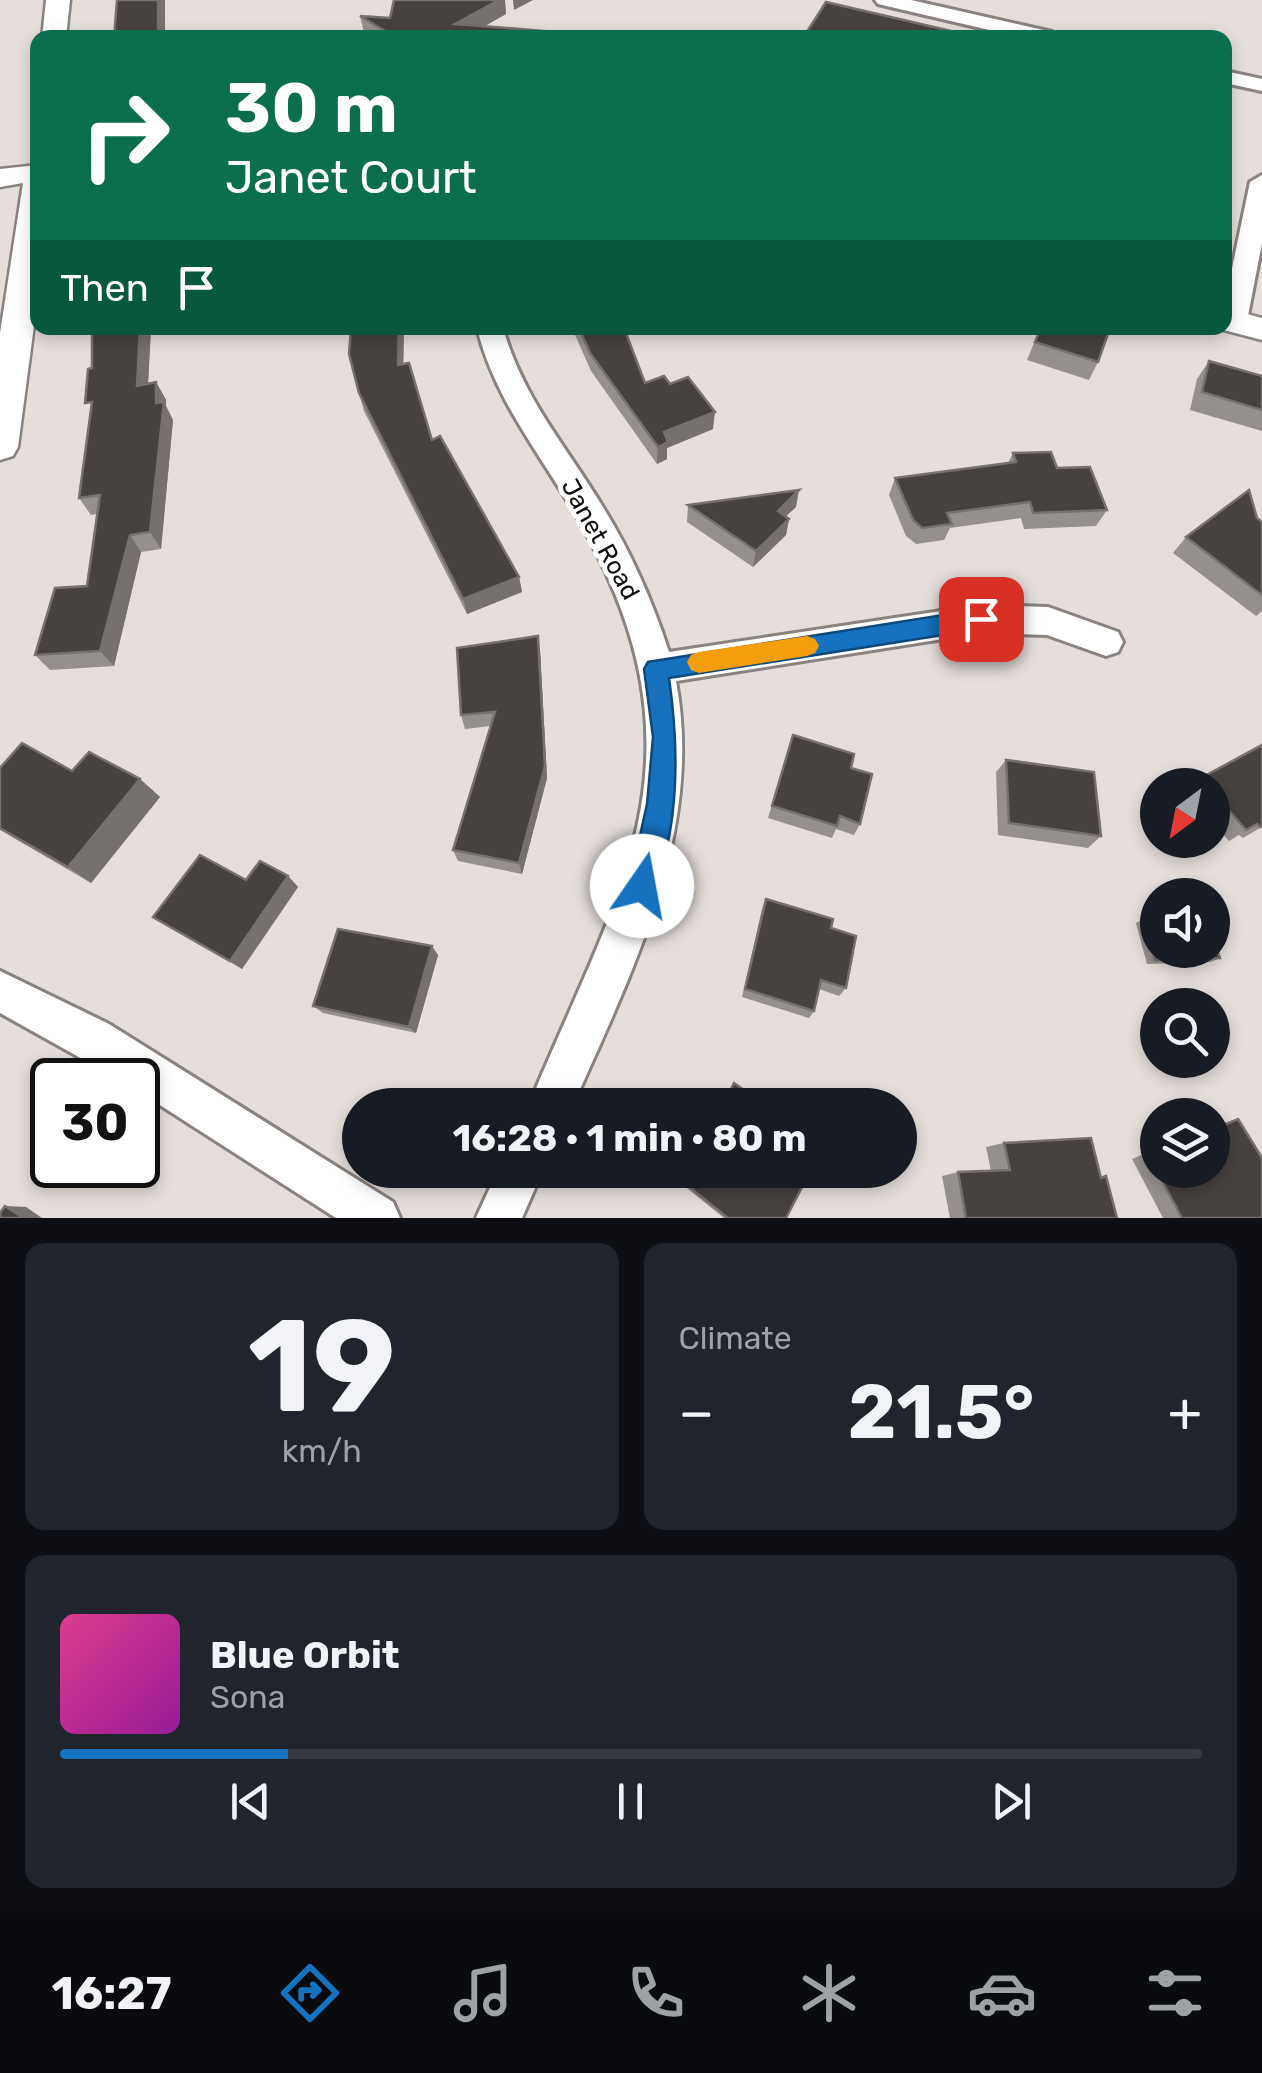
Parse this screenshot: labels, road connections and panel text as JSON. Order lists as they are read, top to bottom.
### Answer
{
  "streets": {
    "street": ["Janet Road"]
  },
  "north": "bottom left",
  "page": {
    "turn": ["30 m", "Janet Court"],
    "then": "Then",
    "limit": "30",
    "trip": "16:28 · 1 min · 80 m",
    "tile": [
      ["19", "km/h"],
      "Climate"
    ],
    "heat": ["−", "21.5°", "+"],
    "song": ["Blue Orbit", "Sona"],
    "tabs": "16:27"
  }
}
